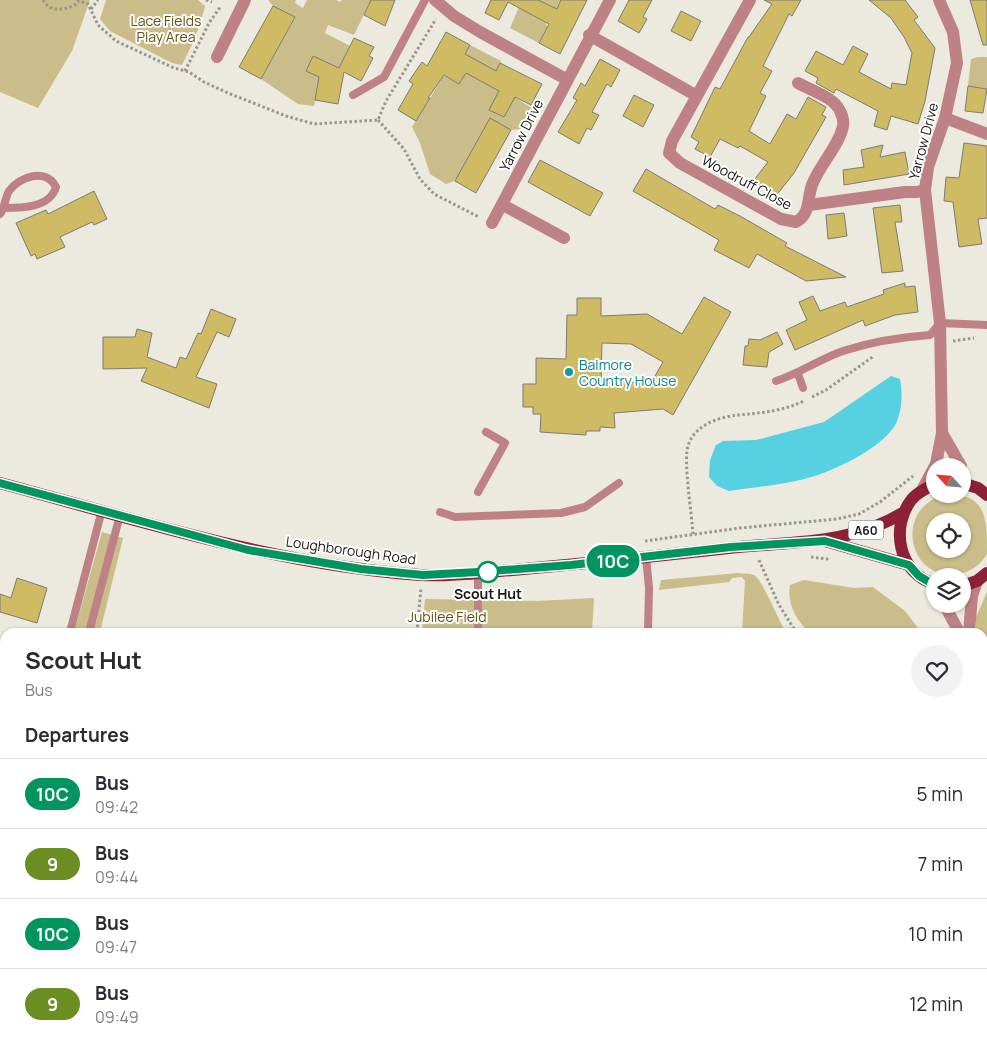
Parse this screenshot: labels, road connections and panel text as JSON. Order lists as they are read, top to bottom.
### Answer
{
  "streets": {
    "main road": ["A60", "Loughborough Road"],
    "street": ["Yarrow Drive", "Woodruff Close"]
  },
  "crossings": [
    ["Yarrow Drive", "A60"],
    ["A60", "Loughborough Road"]
  ],
  "parks": ["Lace Fields Play Area", "Jubilee Field"],
  "places": ["Balmore Country House", "Scout Hut"],
  "lines": ["bus line 10C"],
  "north": "top left",
  "page": {
    "on_map": "10C",
    "heading": [
      ["Scout Hut", "Bus"],
      "Departures"
    ],
    "list": [
      {
        "mark": "10C",
        "name": "Bus",
        "note": "09:42",
        "value": "5 min"
      },
      {
        "mark": "9",
        "name": "Bus",
        "note": "09:44",
        "value": "7 min"
      },
      {
        "mark": "10C",
        "name": "Bus",
        "note": "09:47",
        "value": "10 min"
      },
      {
        "mark": "9",
        "name": "Bus",
        "note": "09:49",
        "value": "12 min"
      }
    ]
  }
}
